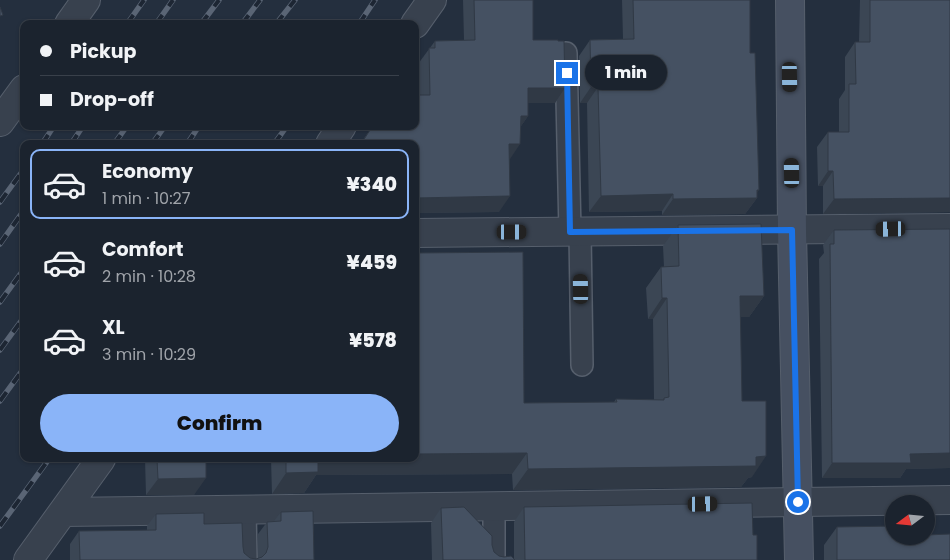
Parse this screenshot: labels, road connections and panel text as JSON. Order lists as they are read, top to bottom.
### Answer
{
  "north": "left",
  "page": {
    "banner": ["Pickup", "Drop-off"],
    "bubble": "1 min",
    "list": [
      {
        "name": "Economy",
        "note": "1 min · 10:27",
        "value": "¥340"
      },
      {
        "name": "Comfort",
        "note": "2 min · 10:28",
        "value": "¥459"
      },
      {
        "name": "XL",
        "note": "3 min · 10:29",
        "value": "¥578"
      }
    ],
    "buttons": "Confirm"
  }
}
